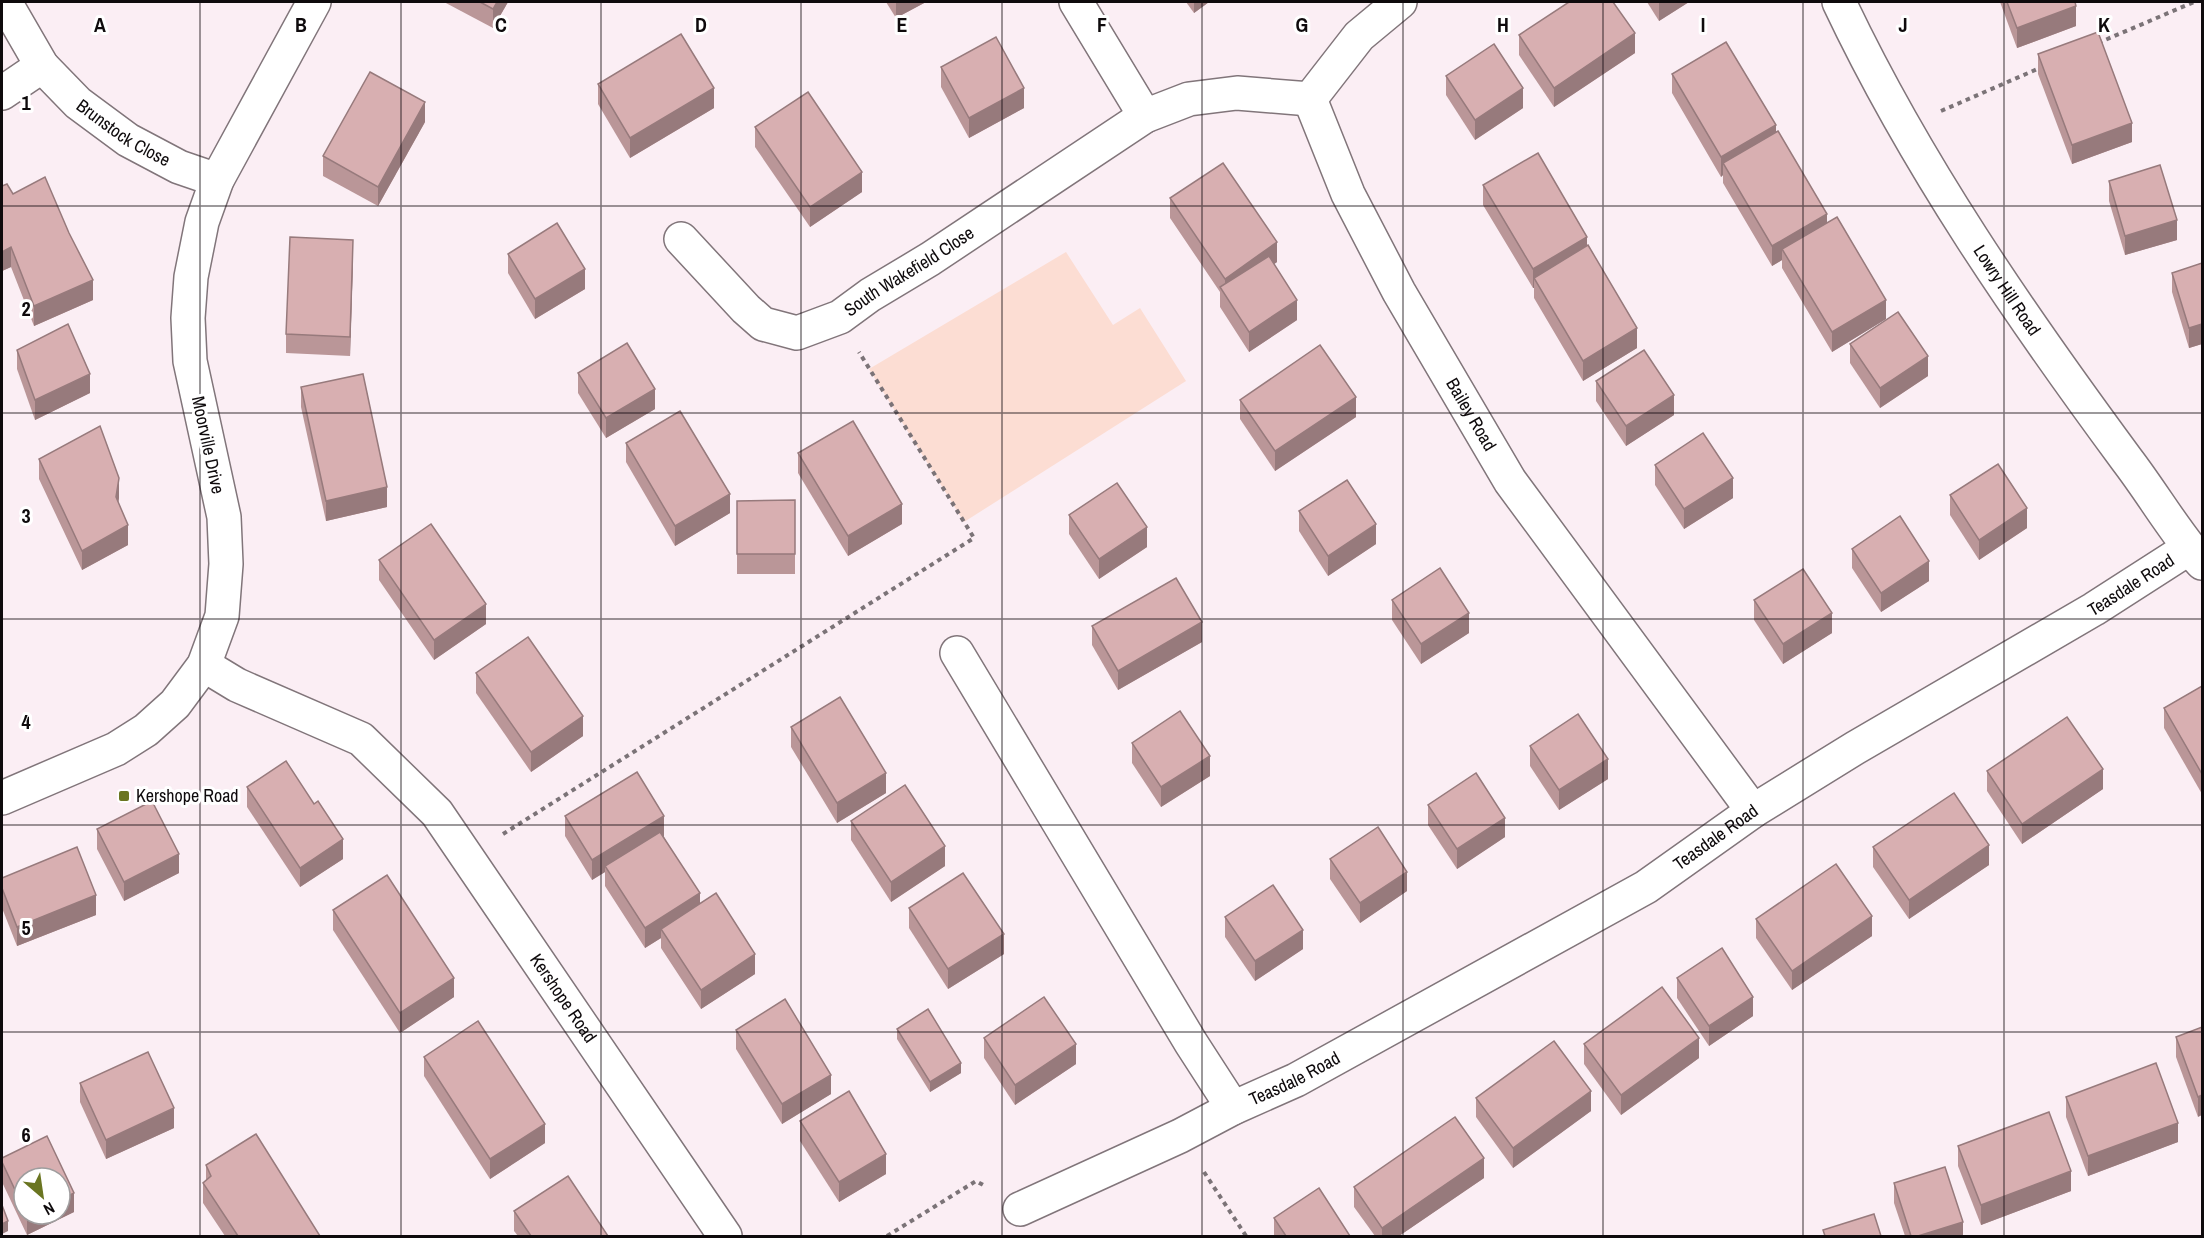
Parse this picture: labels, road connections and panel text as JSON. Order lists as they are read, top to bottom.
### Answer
{
  "streets": {
    "street": [
      "Brunstock Close",
      "South Wakefield Close",
      "Lowry Hill Road",
      "Bailey Road",
      "Moorville Drive",
      "Teasdale Road",
      "Kershope Road"
    ]
  },
  "crossings": [
    ["Brunstock Close", "Moorville Drive"],
    ["South Wakefield Close", "Bailey Road"],
    ["Lowry Hill Road", "Teasdale Road"],
    ["Bailey Road", "Teasdale Road"],
    ["Moorville Drive", "Kershope Road"]
  ],
  "places": {
    "transit": ["Kershope Road"]
  },
  "north": "bottom right",
  "grid": {
    "columns": [
      "A",
      "B",
      "C",
      "D",
      "E",
      "F",
      "G",
      "H",
      "I",
      "J",
      "K"
    ],
    "rows": [
      "1",
      "2",
      "3",
      "4",
      "5",
      "6"
    ]
  }
}
